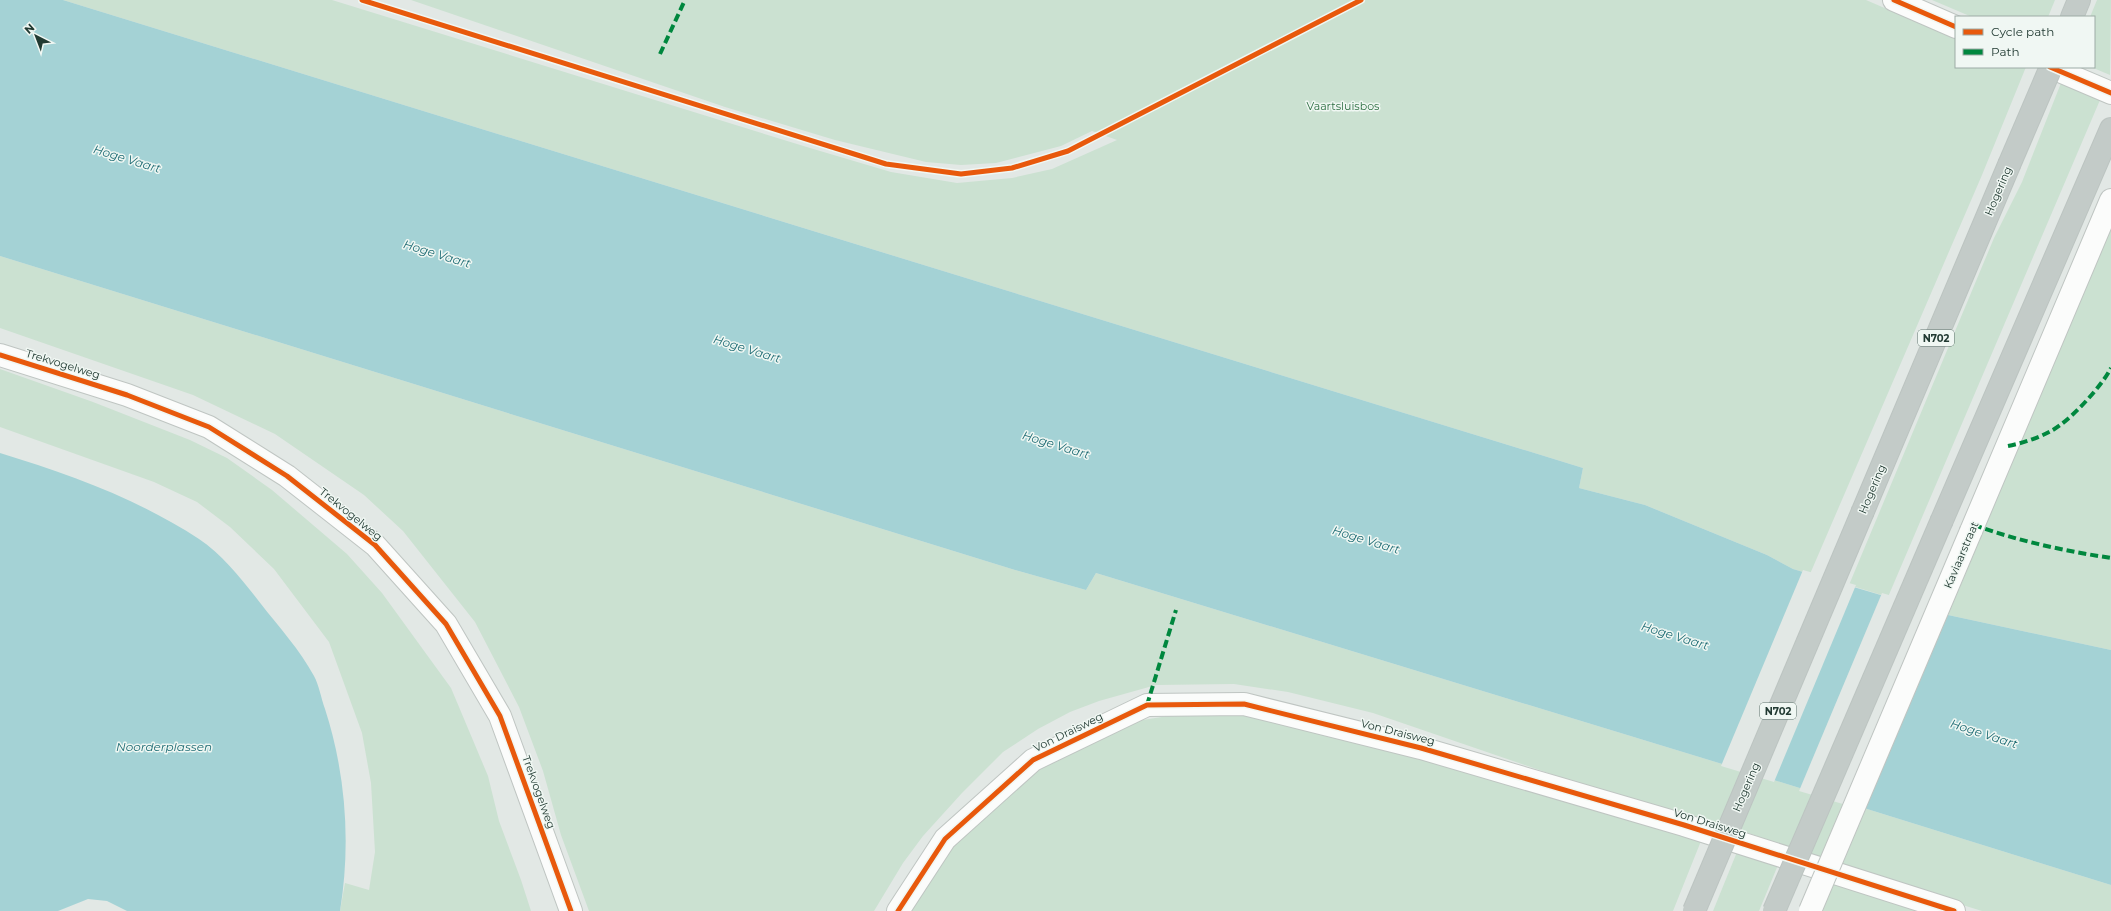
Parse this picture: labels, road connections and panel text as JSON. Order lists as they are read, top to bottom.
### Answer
{
  "streets": {
    "highway": ["Hogering", "N702"],
    "street": ["Trekvogelweg", "Kaviaarstraat", "Von Draisweg"]
  },
  "water": ["Hoge Vaart", "Noorderplassen"],
  "parks": ["Vaartsluisbos"],
  "legend": ["Cycle path", "Path"],
  "north": "top left"
}
